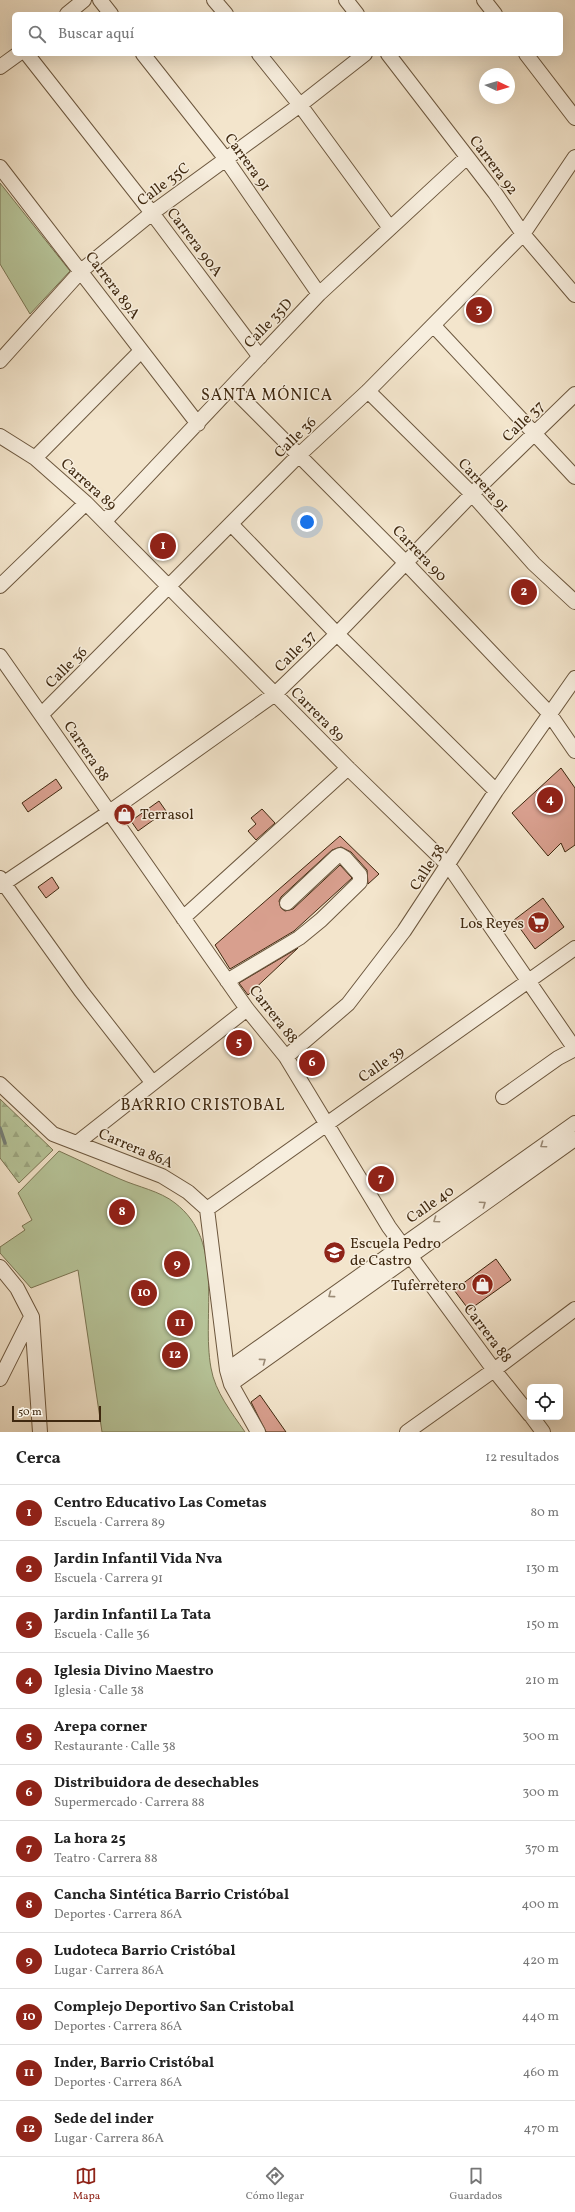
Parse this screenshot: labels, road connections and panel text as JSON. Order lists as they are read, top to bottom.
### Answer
{
  "streets": {
    "street": [
      "Carrera 91",
      "Carrera 92",
      "Calle 35C",
      "Carrera 90A",
      "Carrera 89A",
      "Calle 35D",
      "Calle 37",
      "Calle 36",
      "Carrera 89",
      "Carrera 90",
      "Carrera 88",
      "Calle 38",
      "Calle 39",
      "Carrera 86A",
      "Calle 40"
    ]
  },
  "crossings": [
    ["Carrera 91", "Calle 35C"],
    ["Carrera 91", "Calle 35D"],
    ["Carrera 91", "Calle 37"],
    ["Carrera 91", "Calle 36"],
    ["Carrera 92", "Calle 35D"],
    ["Carrera 92", "Calle 36"],
    ["Calle 35C", "Carrera 90A"],
    ["Calle 35C", "Carrera 89A"],
    ["Carrera 90A", "Calle 35D"],
    ["Carrera 89A", "Calle 35D"],
    ["Calle 35D", "Carrera 89"],
    ["Calle 35D", "Carrera 90"],
    ["Calle 37", "Carrera 89"],
    ["Calle 37", "Carrera 90"],
    ["Calle 37", "Carrera 88"],
    ["Calle 36", "Carrera 89"],
    ["Calle 36", "Carrera 90"],
    ["Calle 36", "Carrera 88"],
    ["Carrera 89", "Calle 38"],
    ["Carrera 89", "Calle 39"],
    ["Carrera 90", "Calle 38"],
    ["Carrera 88", "Calle 38"],
    ["Carrera 88", "Calle 39"],
    ["Carrera 88", "Calle 40"],
    ["Calle 39", "Carrera 86A"]
  ],
  "districts": ["SANTA MÓNICA", "BARRIO CRISTOBAL"],
  "places": {
    "shop": ["Terrasol", "Tuferretero"],
    "supermarket": ["Los Reyes"],
    "school or university": ["Escuela Pedro de Castro"]
  },
  "scale_bar": "50 m",
  "north": "right",
  "page": {
    "search": "Buscar aquí",
    "pins": [
      "3",
      "1",
      "2",
      "4",
      "5",
      "6",
      "7",
      "8",
      "9",
      "10",
      "11",
      "12"
    ],
    "scale": "50 m",
    "heading": ["Cerca", "12 resultados"],
    "list": [
      {
        "mark": "1",
        "name": "Centro Educativo Las Cometas",
        "note": "Escuela · Carrera 89",
        "value": "80 m"
      },
      {
        "mark": "2",
        "name": "Jardin Infantil Vida Nva",
        "note": "Escuela · Carrera 91",
        "value": "130 m"
      },
      {
        "mark": "3",
        "name": "Jardin Infantil La Tata",
        "note": "Escuela · Calle 36",
        "value": "150 m"
      },
      {
        "mark": "4",
        "name": "Iglesia Divino Maestro",
        "note": "Iglesia · Calle 38",
        "value": "210 m"
      },
      {
        "mark": "5",
        "name": "Arepa corner",
        "note": "Restaurante · Calle 38",
        "value": "300 m"
      },
      {
        "mark": "6",
        "name": "Distribuidora de desechables",
        "note": "Supermercado · Carrera 88",
        "value": "300 m"
      },
      {
        "mark": "7",
        "name": "La hora 25",
        "note": "Teatro · Carrera 88",
        "value": "370 m"
      },
      {
        "mark": "8",
        "name": "Cancha Sintética Barrio Cristóbal",
        "note": "Deportes · Carrera 86A",
        "value": "400 m"
      },
      {
        "mark": "9",
        "name": "Ludoteca Barrio Cristóbal",
        "note": "Lugar · Carrera 86A",
        "value": "420 m"
      },
      {
        "mark": "10",
        "name": "Complejo Deportivo San Cristobal",
        "note": "Deportes · Carrera 86A",
        "value": "440 m"
      },
      {
        "mark": "11",
        "name": "Inder, Barrio Cristóbal",
        "note": "Deportes · Carrera 86A",
        "value": "460 m"
      },
      {
        "mark": "12",
        "name": "Sede del inder",
        "note": "Lugar · Carrera 86A",
        "value": "470 m"
      }
    ],
    "nav": ["Mapa", "Cómo llegar", "Guardados"]
  }
}
